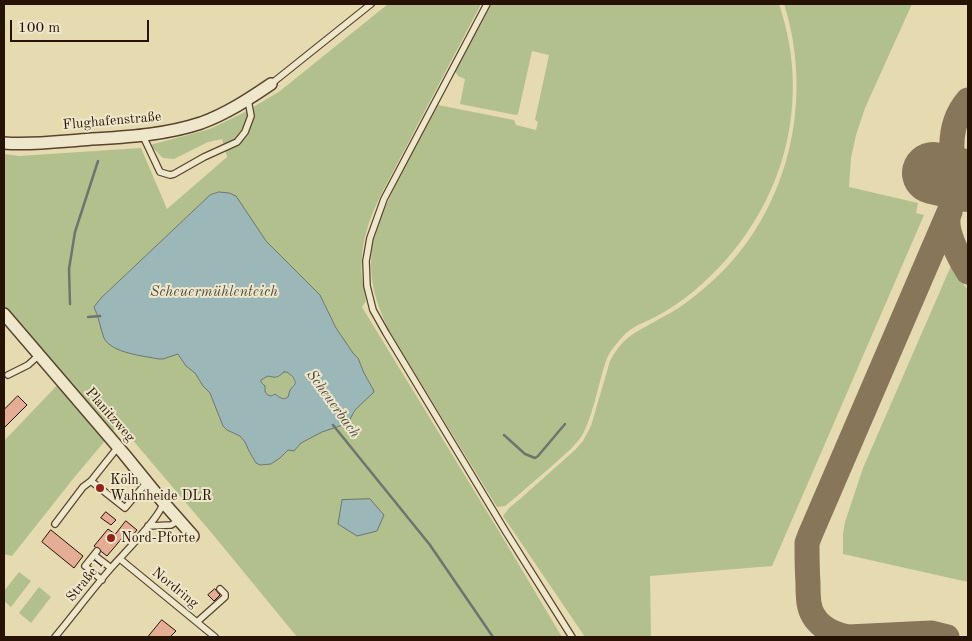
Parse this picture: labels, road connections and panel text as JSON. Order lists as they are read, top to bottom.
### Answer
{
  "streets": {
    "street": ["Flughafenstraße", "Planitzweg"],
    "lane": ["Straße I", "Nordring"]
  },
  "crossings": [
    ["Planitzweg", "Straße I"],
    ["Straße I", "Nordring"]
  ],
  "water": ["Scheuermühlenteich", "Scheuerbach"],
  "places": ["Köln Wahnheide DLR", "Nord-Pforte"],
  "scale_bar": "100 m"
}
